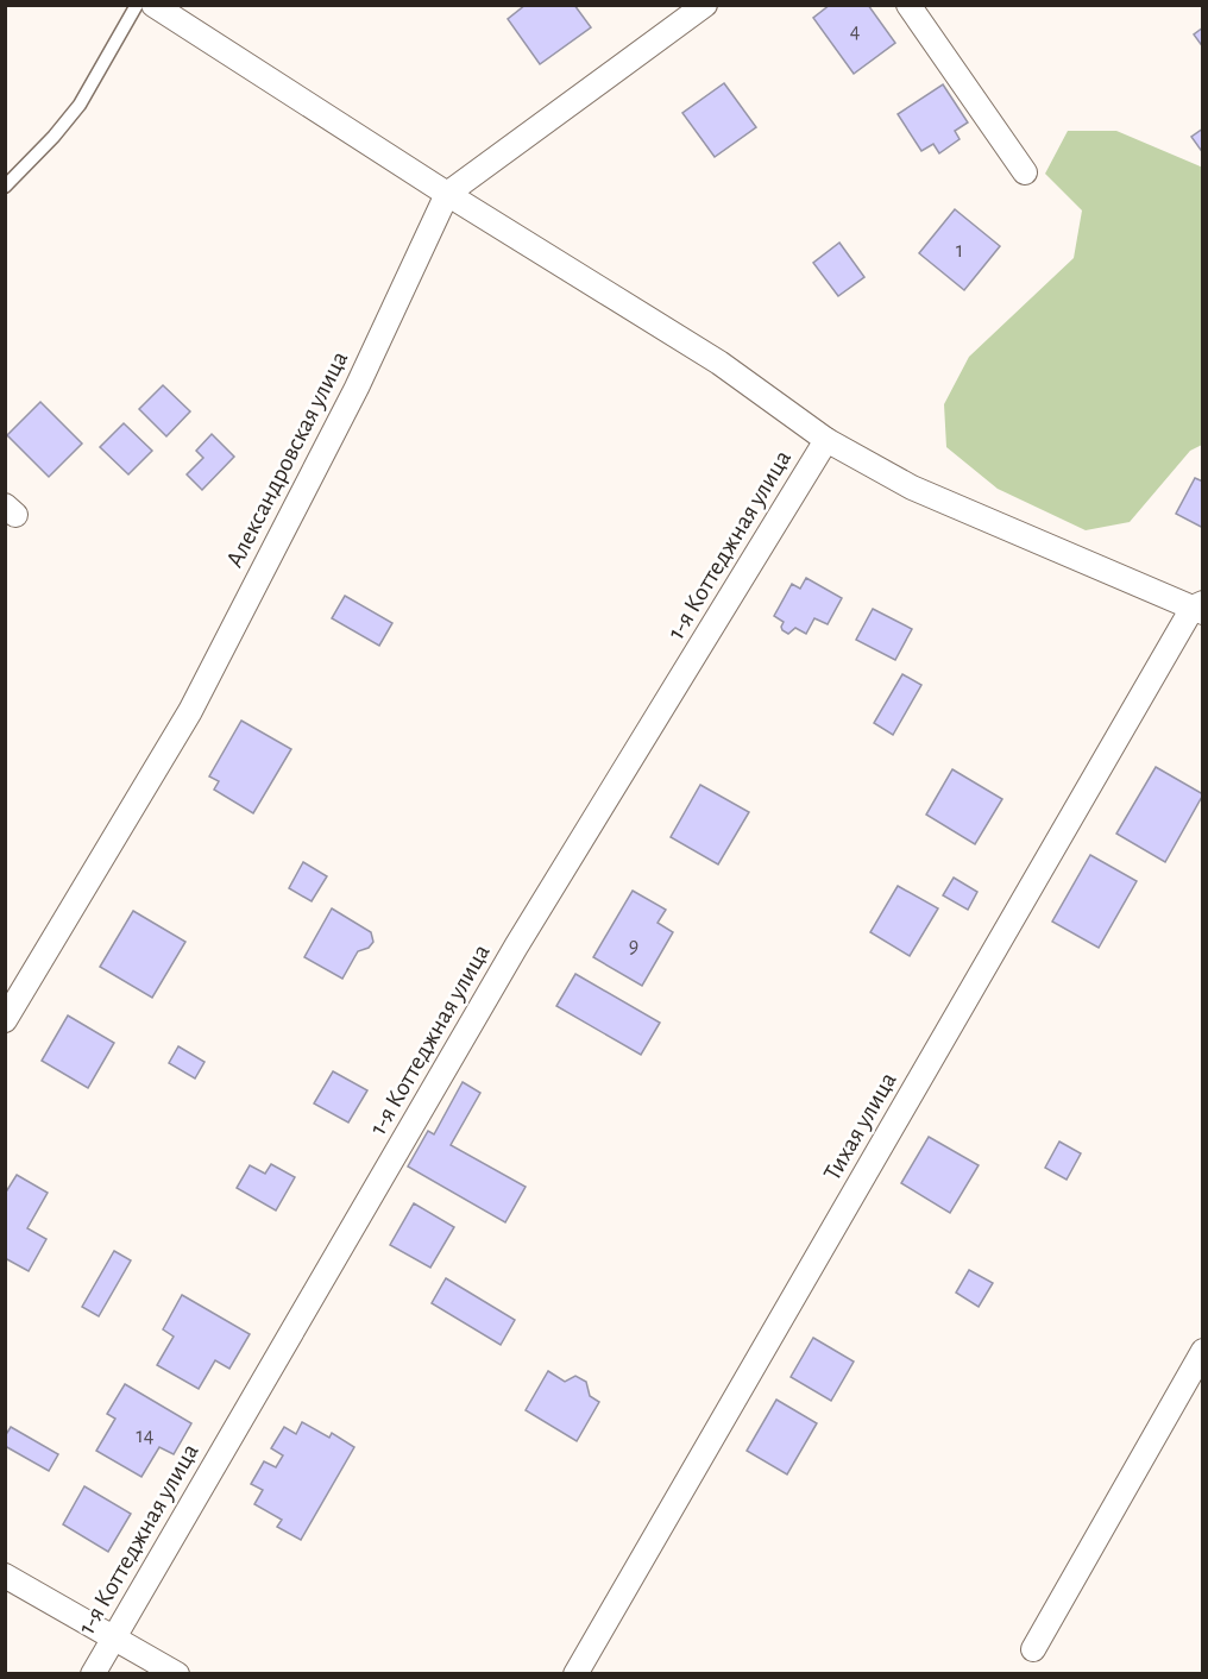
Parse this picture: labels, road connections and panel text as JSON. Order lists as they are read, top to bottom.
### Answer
{
  "streets": {
    "street": ["Александровская улица", "1-я Коттеджная улица", "Тихая улица"]
  },
  "house_numbers": [
    "4",
    "1",
    "9",
    "14"
  ]
}
